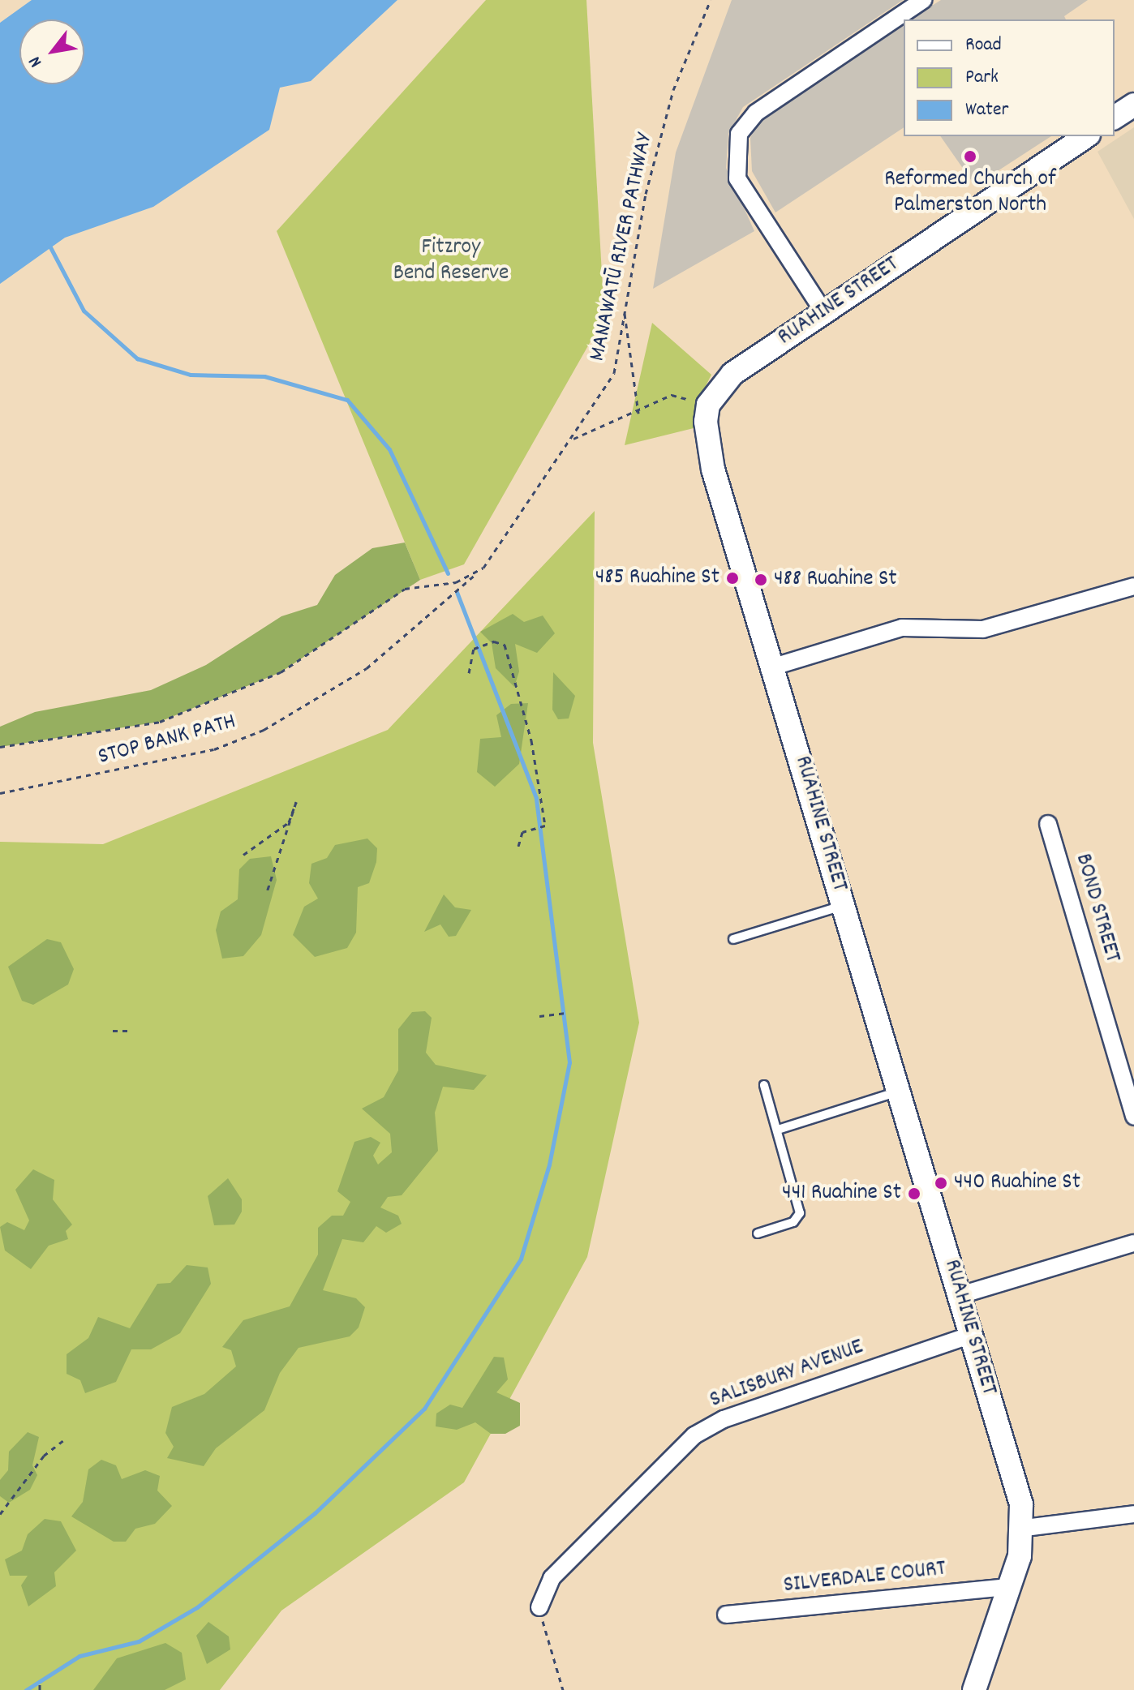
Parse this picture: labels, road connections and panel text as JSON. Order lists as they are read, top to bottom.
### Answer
{
  "streets": {
    "street": [
      "RUAHINE STREET",
      "BOND STREET",
      "SALISBURY AVENUE",
      "SILVERDALE COURT"
    ],
    "path": ["MANAWATŪ RIVER PATHWAY", "STOP BANK PATH"]
  },
  "crossings": [
    ["MANAWATŪ RIVER PATHWAY", "STOP BANK PATH"],
    ["RUAHINE STREET", "SALISBURY AVENUE"]
  ],
  "parks": ["Fitzroy Bend Reserve"],
  "places": [
    "Reformed Church of Palmerston North",
    "485 Ruahine St",
    "488 Ruahine St",
    "440 Ruahine St",
    "441 Ruahine St"
  ],
  "legend": ["Road", "Park", "Water"],
  "north": "bottom left"
}
